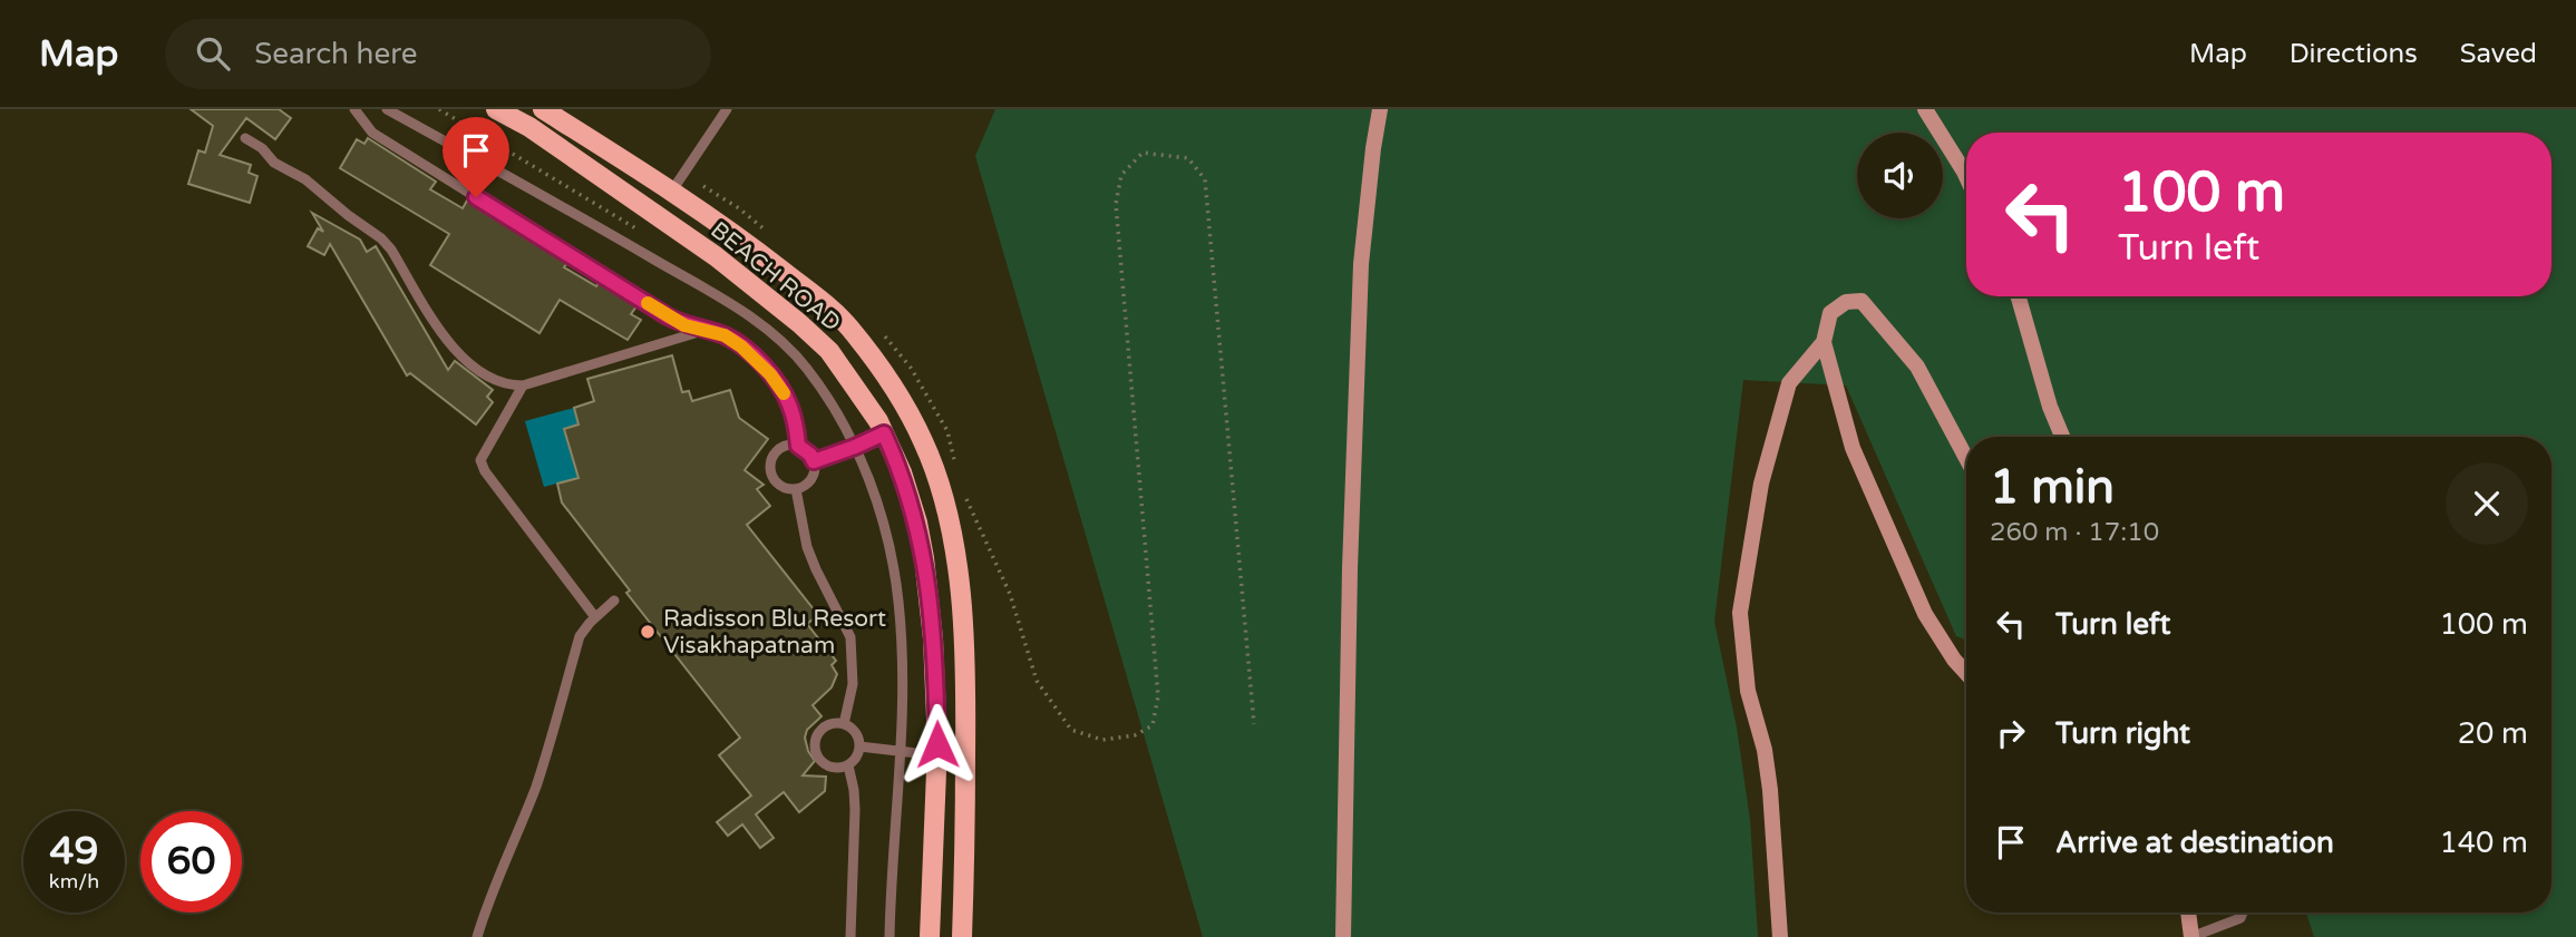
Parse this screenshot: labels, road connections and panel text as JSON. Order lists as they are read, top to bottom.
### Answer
{
  "streets": {
    "main road": ["BEACH ROAD"]
  },
  "places": ["Radisson Blu Resort Visakhapatnam"],
  "page": {
    "header": "Map",
    "search": "Search here",
    "nav": ["Map", "Directions", "Saved"],
    "turn": ["100 m", "Turn left"],
    "heading": ["1 min", "260 m · 17:10"],
    "list": [
      {
        "name": "Turn left",
        "value": "100 m"
      },
      {
        "name": "Turn right",
        "value": "20 m"
      },
      {
        "name": "Arrive at destination",
        "value": "140 m"
      }
    ],
    "speed": "49 km/h",
    "limit": "60"
  }
}
